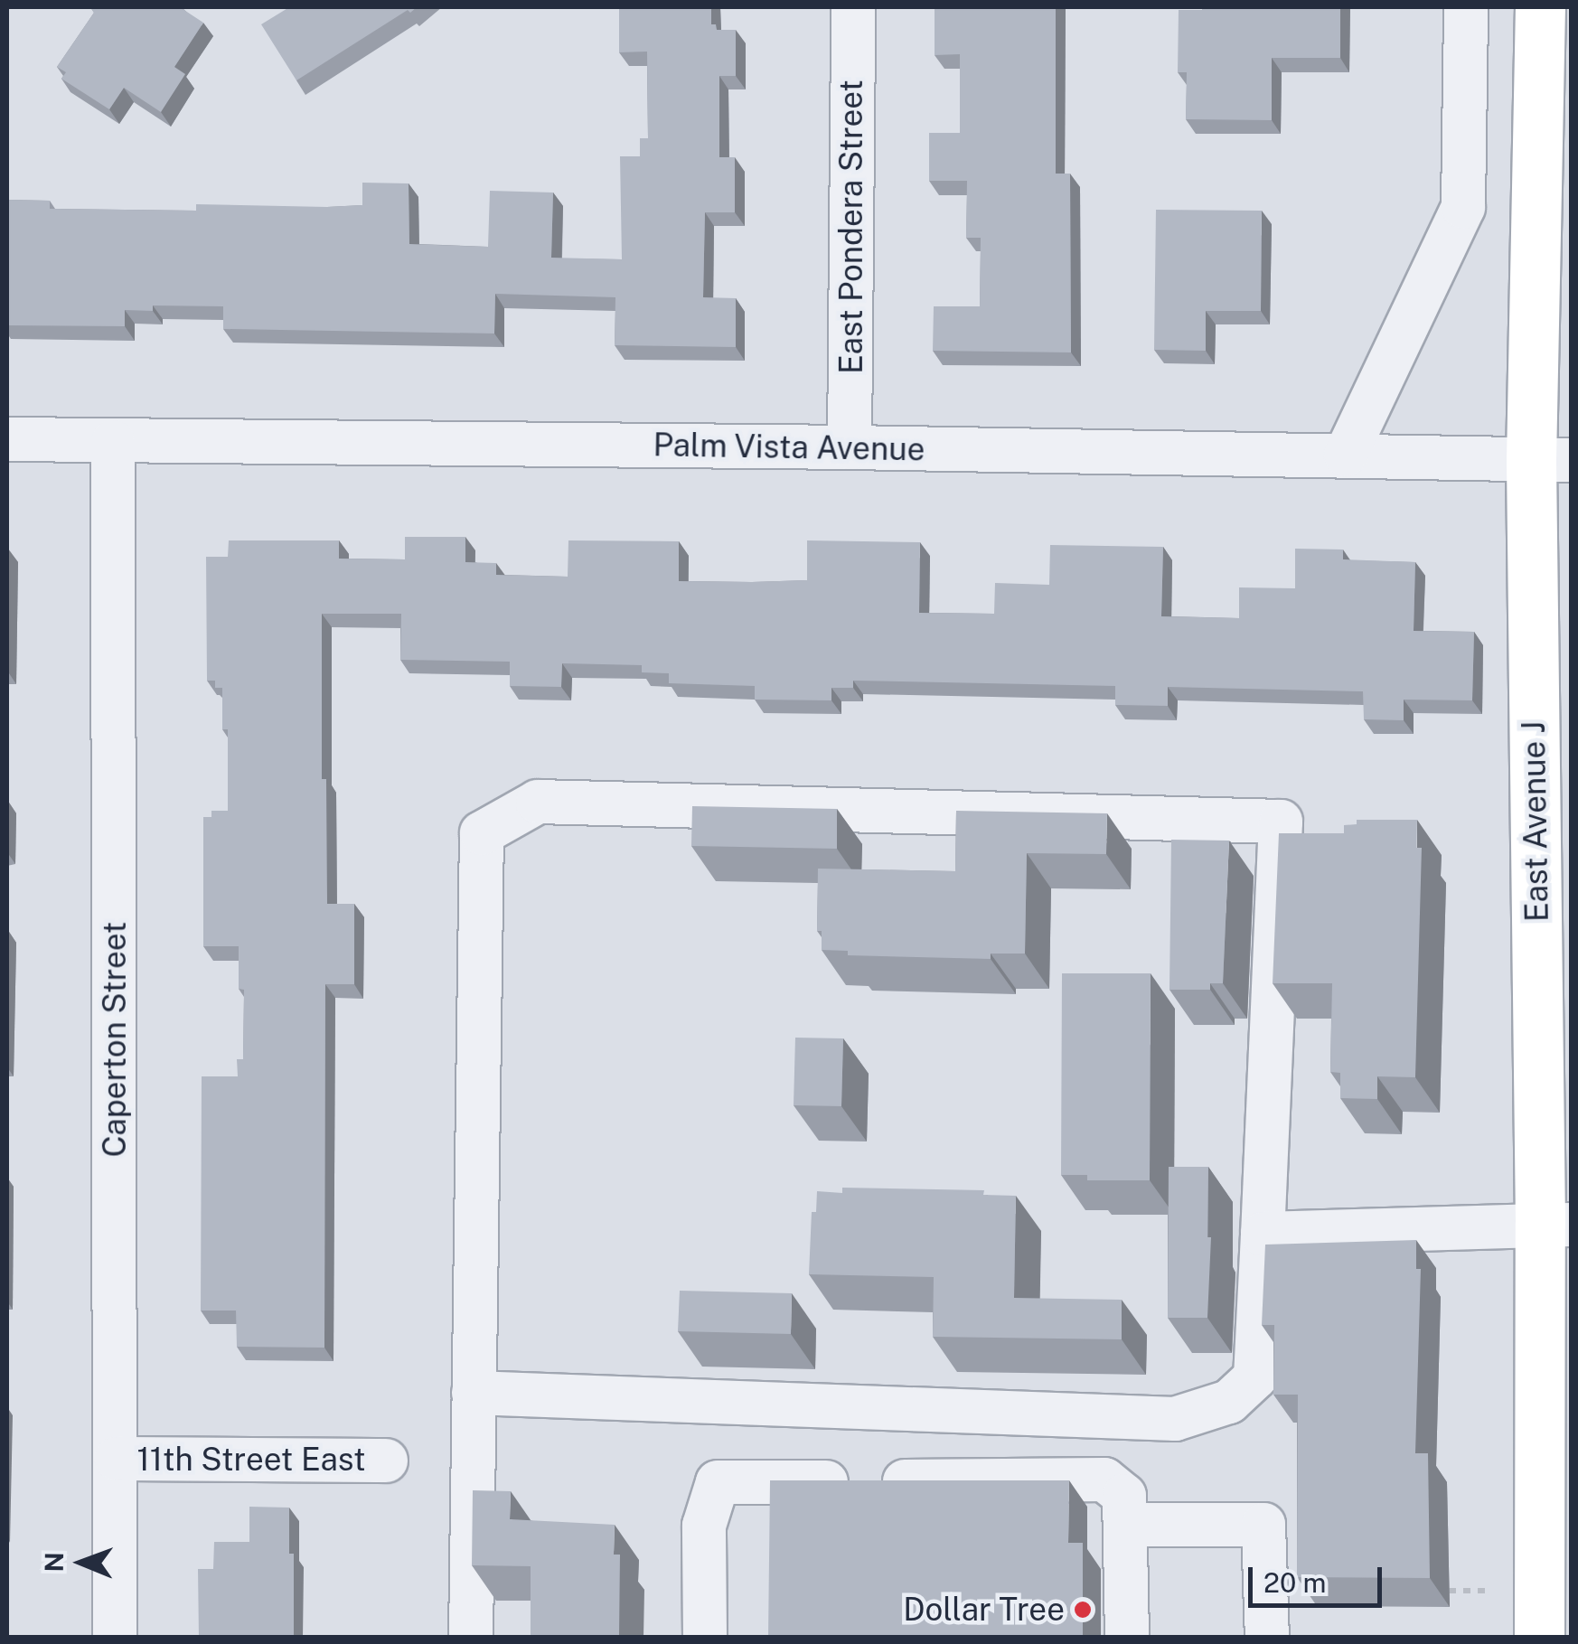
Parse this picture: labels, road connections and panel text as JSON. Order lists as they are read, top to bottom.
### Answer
{
  "streets": {
    "main road": ["East Avenue J"],
    "street": [
      "East Pondera Street",
      "Palm Vista Avenue",
      "Caperton Street",
      "11th Street East"
    ]
  },
  "crossings": [
    ["East Pondera Street", "Palm Vista Avenue"],
    ["Palm Vista Avenue", "East Avenue J"],
    ["Palm Vista Avenue", "Caperton Street"],
    ["Caperton Street", "11th Street East"]
  ],
  "places": ["Dollar Tree"],
  "scale_bar": "20 m",
  "north": "left"
}
